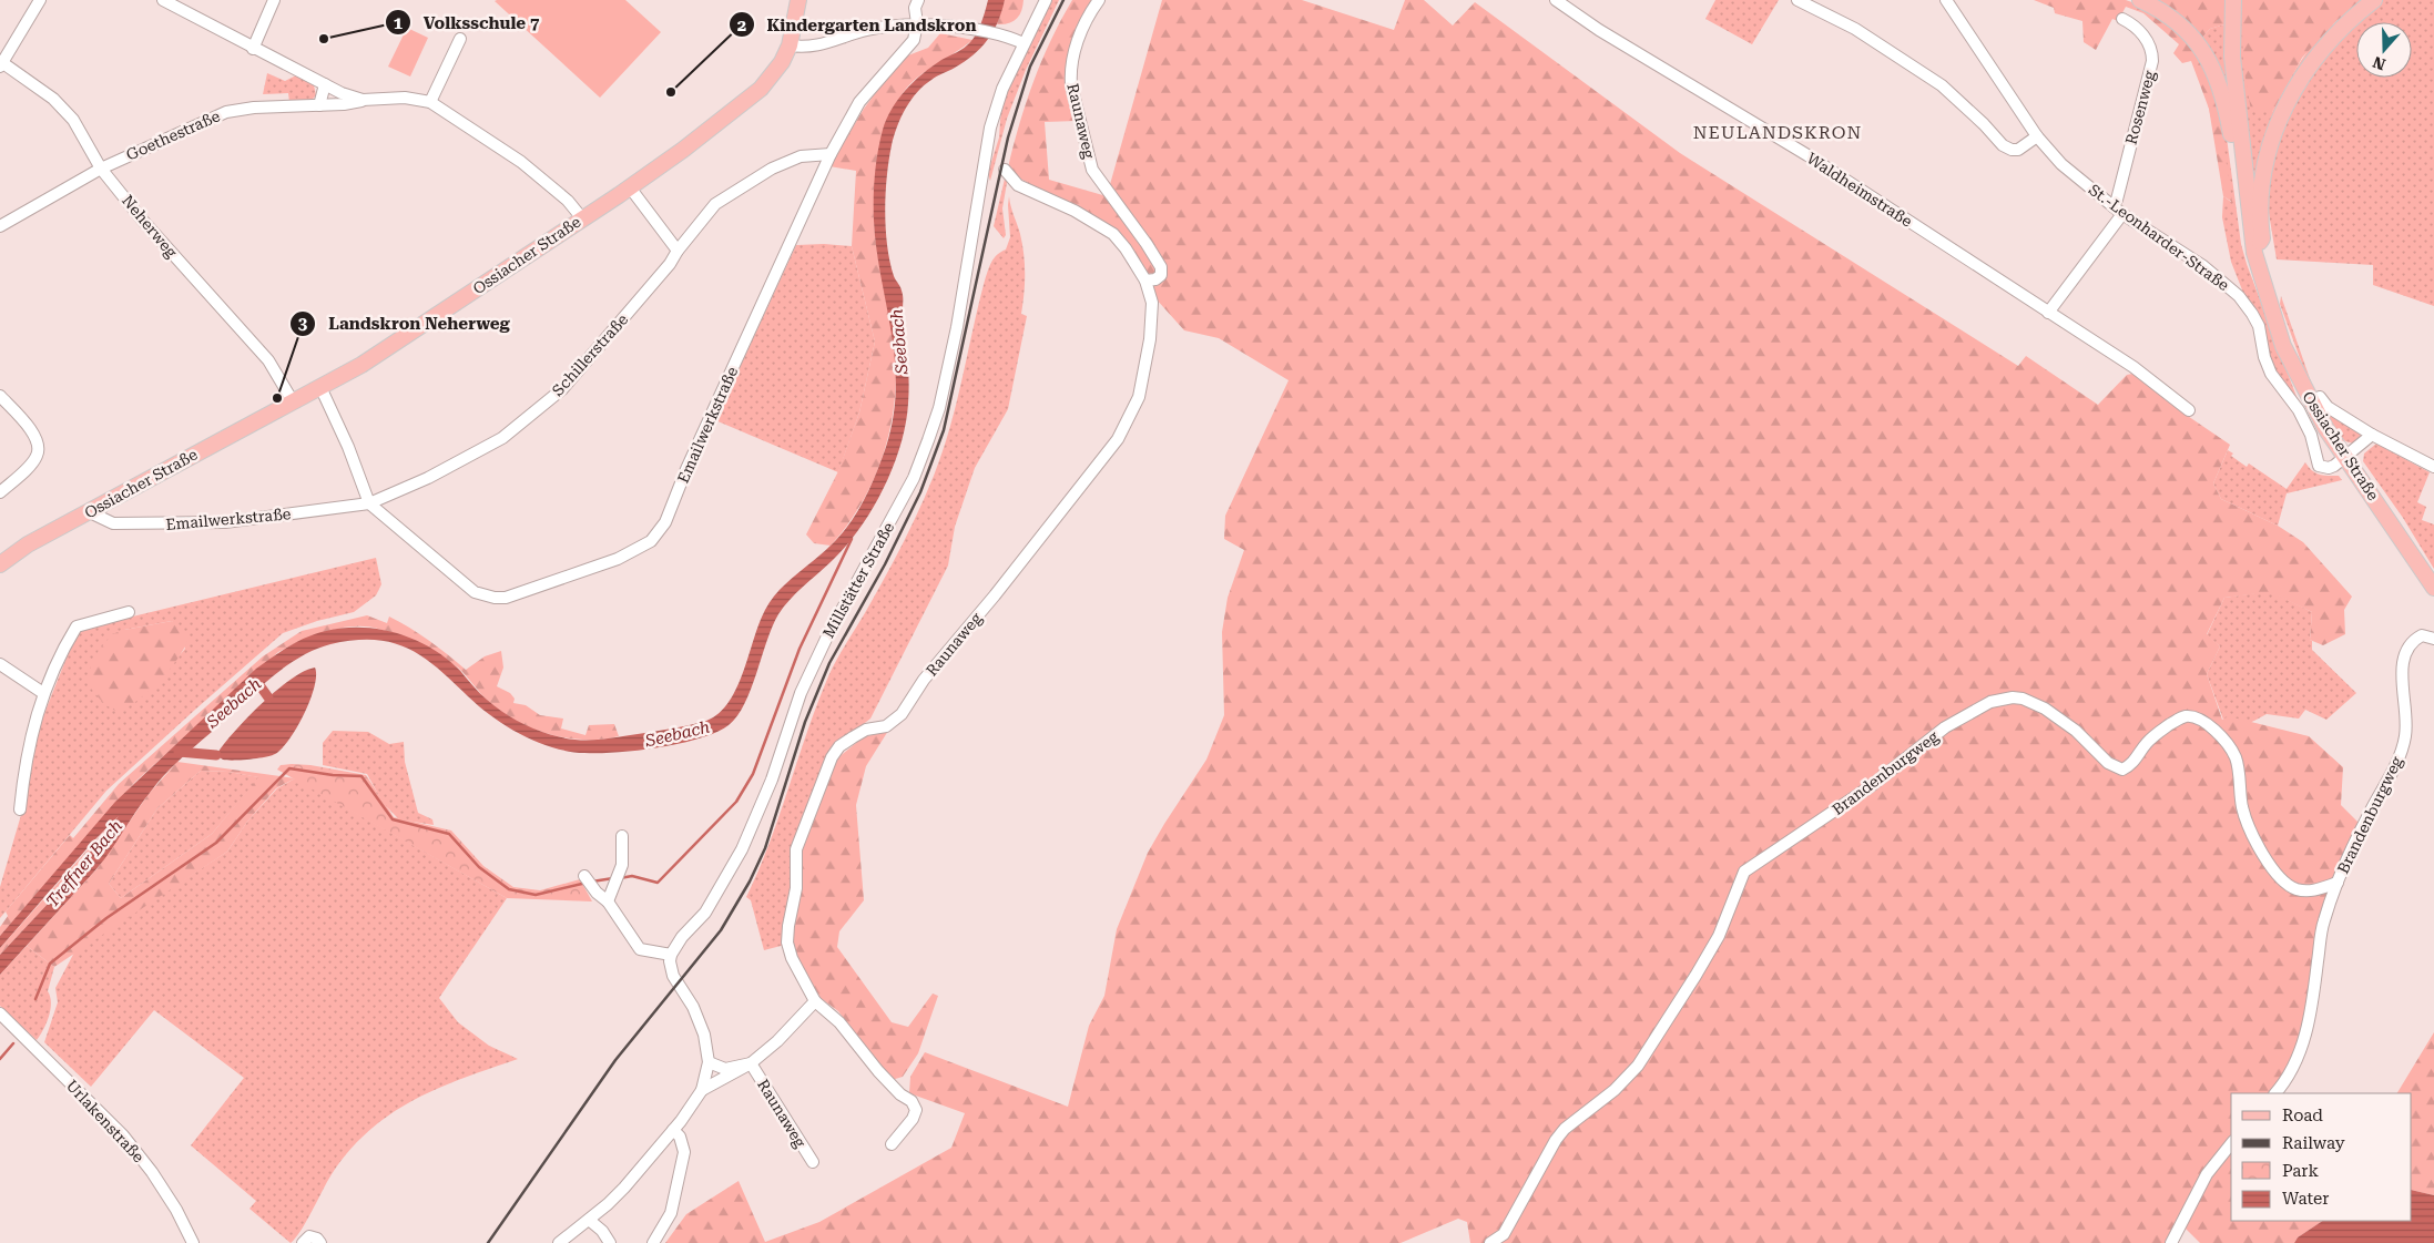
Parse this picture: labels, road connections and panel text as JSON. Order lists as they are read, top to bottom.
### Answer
{
  "streets": {
    "main road": ["Ossiacher Straße"],
    "street": [
      "Rosenweg",
      "Raunaweg",
      "Goethestraße",
      "Waldheimstraße",
      "Neherweg",
      "St.-Leonharder-Straße",
      "Schillerstraße",
      "Emailwerkstraße",
      "Millstätter Straße",
      "Brandenburgweg",
      "Urlakenstraße"
    ]
  },
  "crossings": [
    ["Rosenweg", "St.-Leonharder-Straße"],
    ["Goethestraße", "Neherweg"],
    ["Neherweg", "Ossiacher Straße"],
    ["St.-Leonharder-Straße", "Ossiacher Straße"],
    ["Ossiacher Straße", "Emailwerkstraße"],
    ["Schillerstraße", "Emailwerkstraße"]
  ],
  "districts": ["NEULANDSKRON"],
  "water": ["Seebach", "Treffner Bach"],
  "places": ["Volksschule 7", "Kindergarten Landskron", "Landskron Neherweg"],
  "legend": [
    "Road",
    "Railway",
    "Park",
    "Water"
  ],
  "north": "bottom"
}
